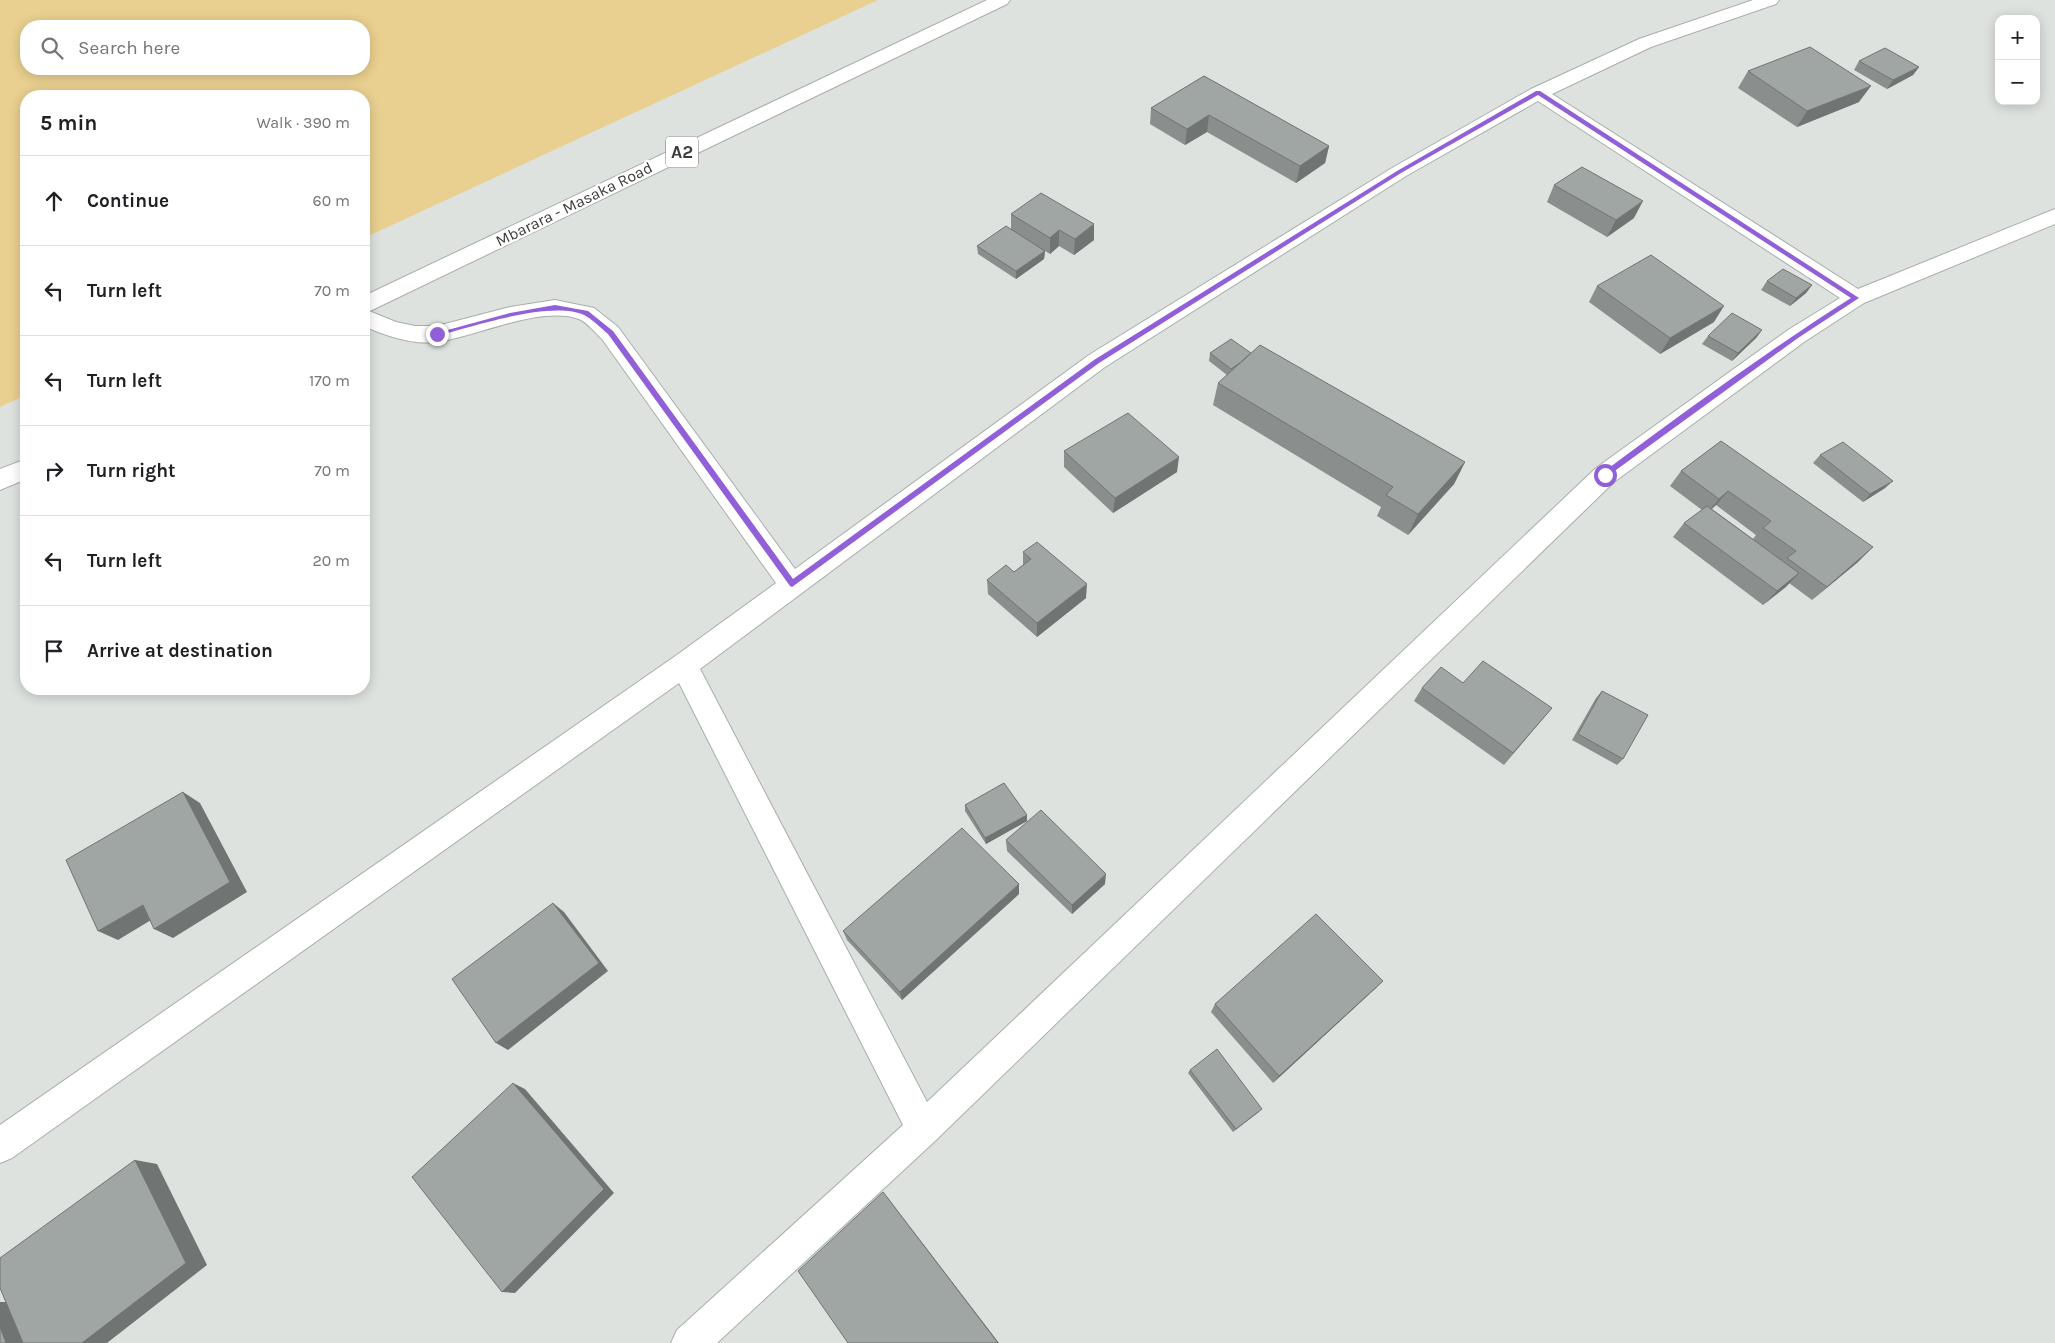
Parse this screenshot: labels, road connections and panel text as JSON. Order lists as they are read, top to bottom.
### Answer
{
  "streets": {
    "street": ["A2", "Mbarara - Masaka Road"]
  },
  "page": {
    "map_buttons": ["+", "−"],
    "search": "Search here",
    "heading": ["5 min", "Walk · 390 m"],
    "list": [
      ["Continue", "60 m"],
      ["Turn left", "70 m"],
      ["Turn left", "170 m"],
      ["Turn right", "70 m"],
      ["Turn left", "20 m"],
      "Arrive at destination"
    ]
  }
}
